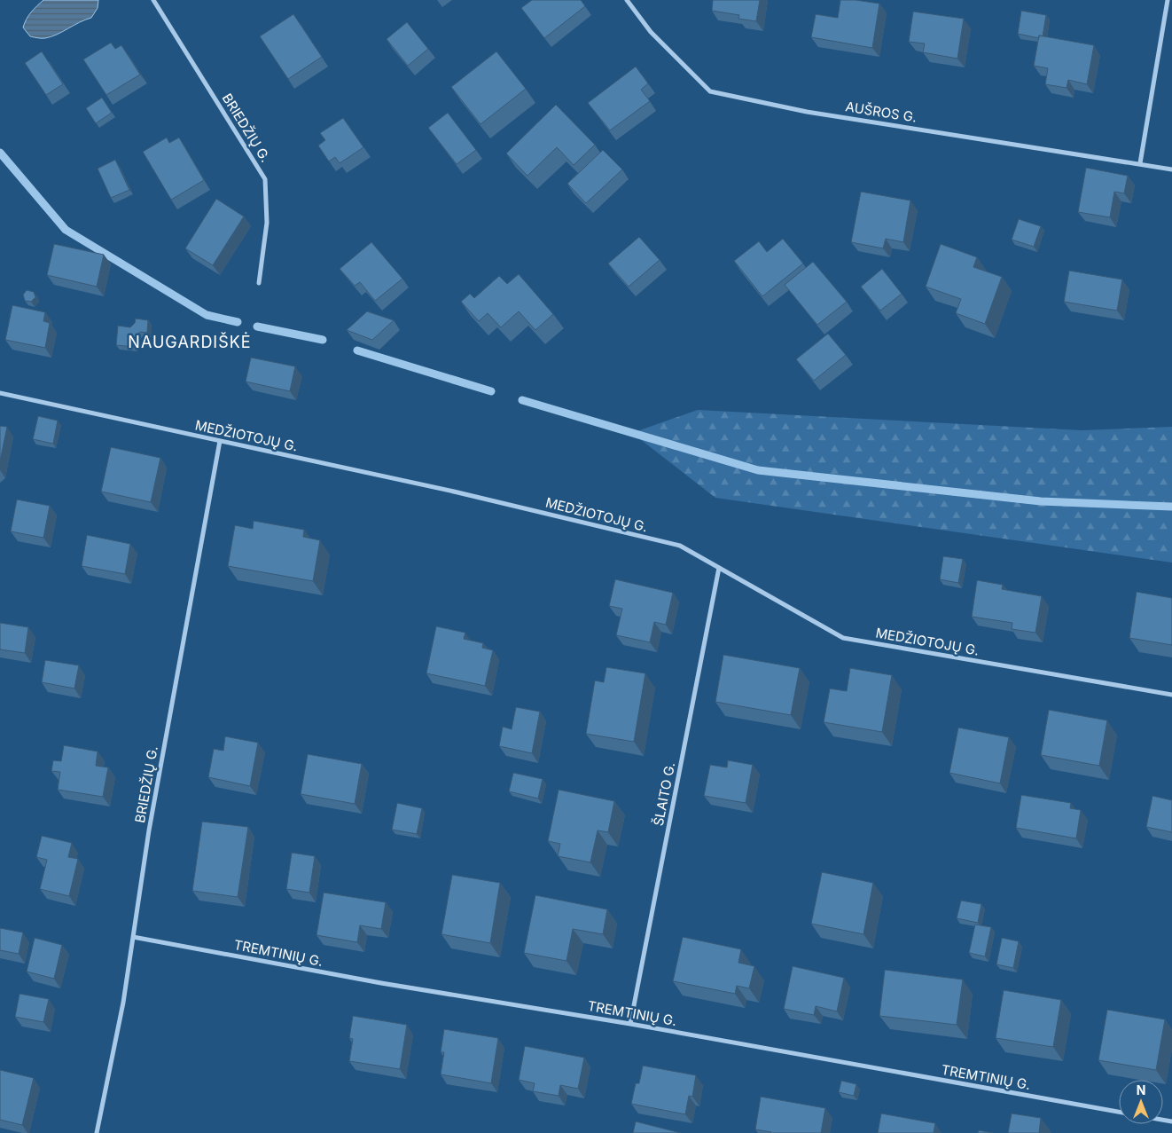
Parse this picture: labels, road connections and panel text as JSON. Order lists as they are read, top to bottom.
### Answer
{
  "streets": {
    "street": [
      "AUŠROS G.",
      "BRIEDŽIŲ G.",
      "MEDŽIOTOJŲ G.",
      "ŠLAITO G.",
      "TREMTINIŲ G."
    ]
  },
  "crossings": [
    ["BRIEDŽIŲ G.", "MEDŽIOTOJŲ G."],
    ["BRIEDŽIŲ G.", "TREMTINIŲ G."],
    ["MEDŽIOTOJŲ G.", "ŠLAITO G."],
    ["ŠLAITO G.", "TREMTINIŲ G."]
  ],
  "districts": ["NAUGARDIŠKĖ"],
  "north": "top"
}
